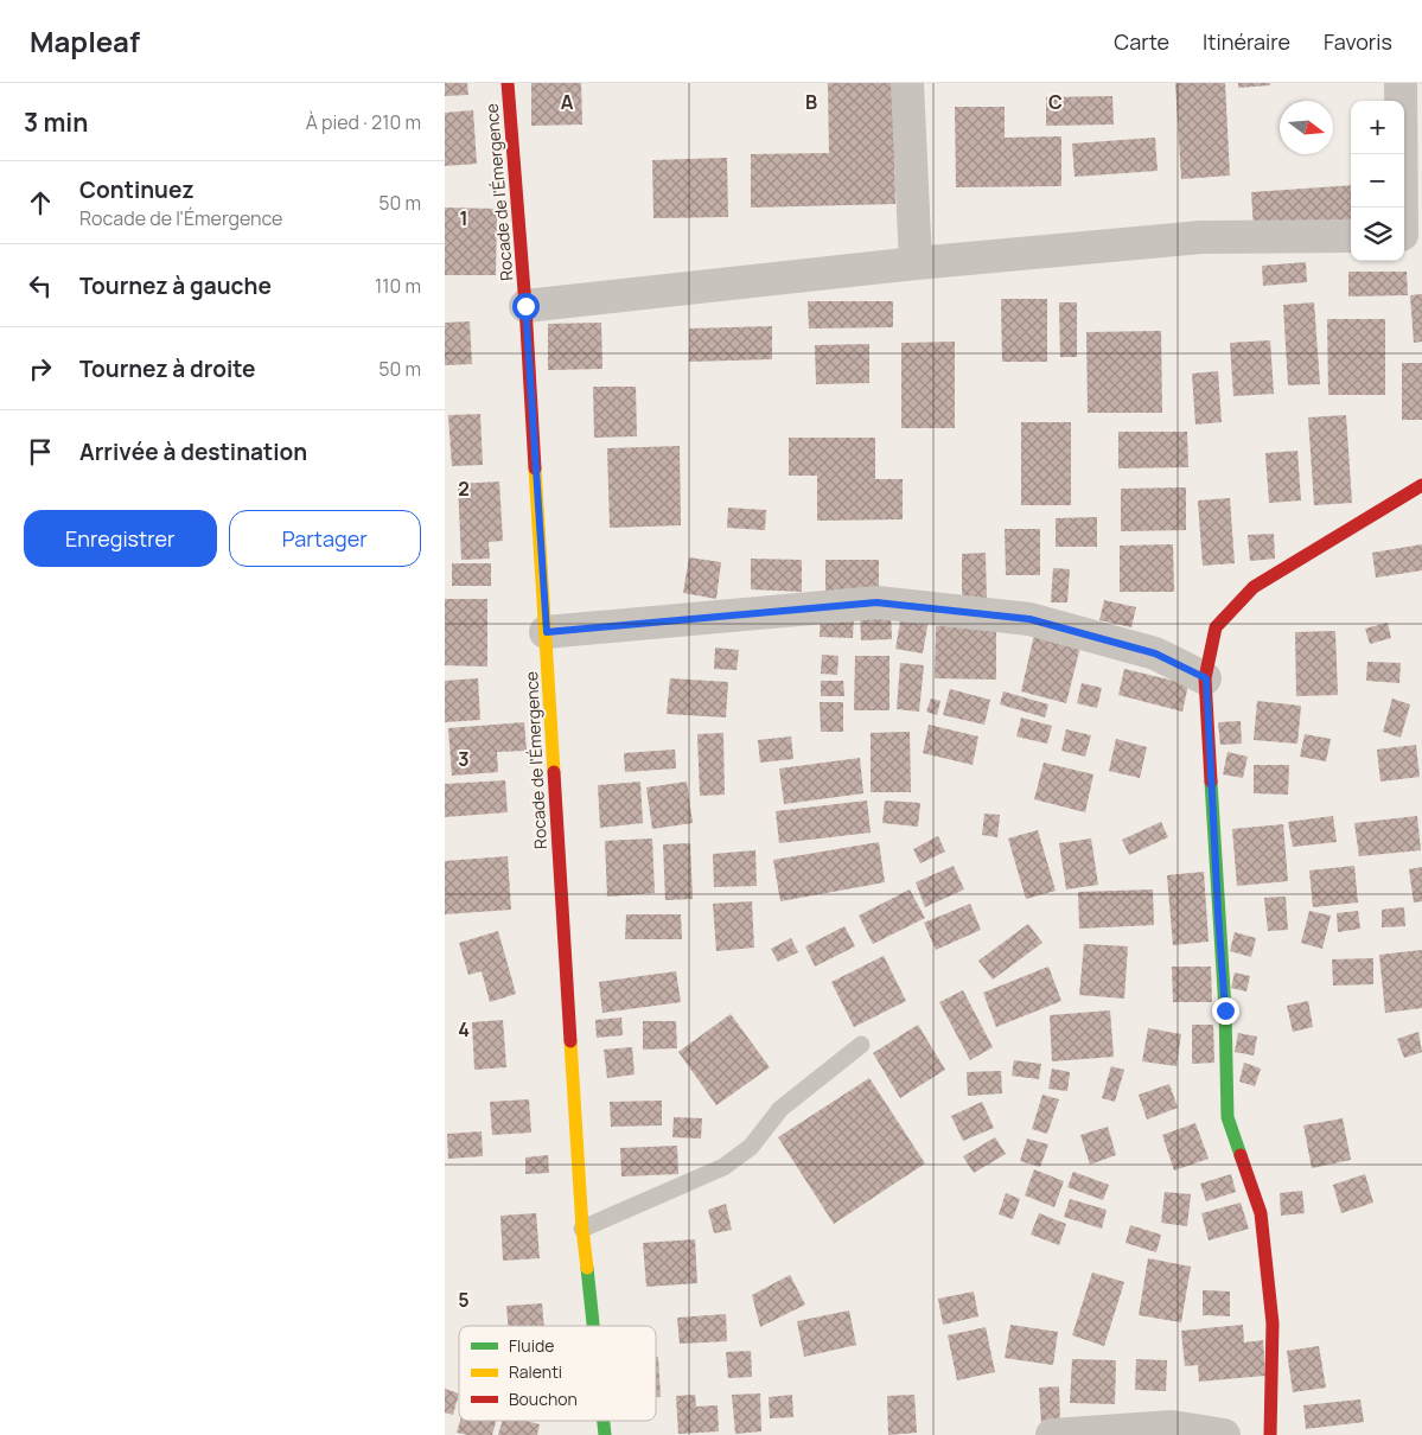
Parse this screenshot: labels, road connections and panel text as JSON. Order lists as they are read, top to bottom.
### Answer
{
  "streets": {
    "street": ["Rocade de l'Émergence"]
  },
  "legend": ["Fluide", "Ralenti", "Bouchon"],
  "north": "right",
  "page": {
    "header": "Mapleaf",
    "nav": ["Carte", "Itinéraire", "Favoris"],
    "heading": ["3 min", "À pied · 210 m"],
    "map_buttons": ["+", "−"],
    "list": [
      ["Continuez", "Rocade de l'Émergence", "50 m"],
      ["Tournez à gauche", "110 m"],
      ["Tournez à droite", "50 m"],
      "Arrivée à destination"
    ],
    "buttons": ["Enregistrer", "Partager"]
  },
  "grid": {
    "columns": ["A", "B", "C"],
    "rows": [
      "1",
      "2",
      "3",
      "4",
      "5"
    ]
  }
}
